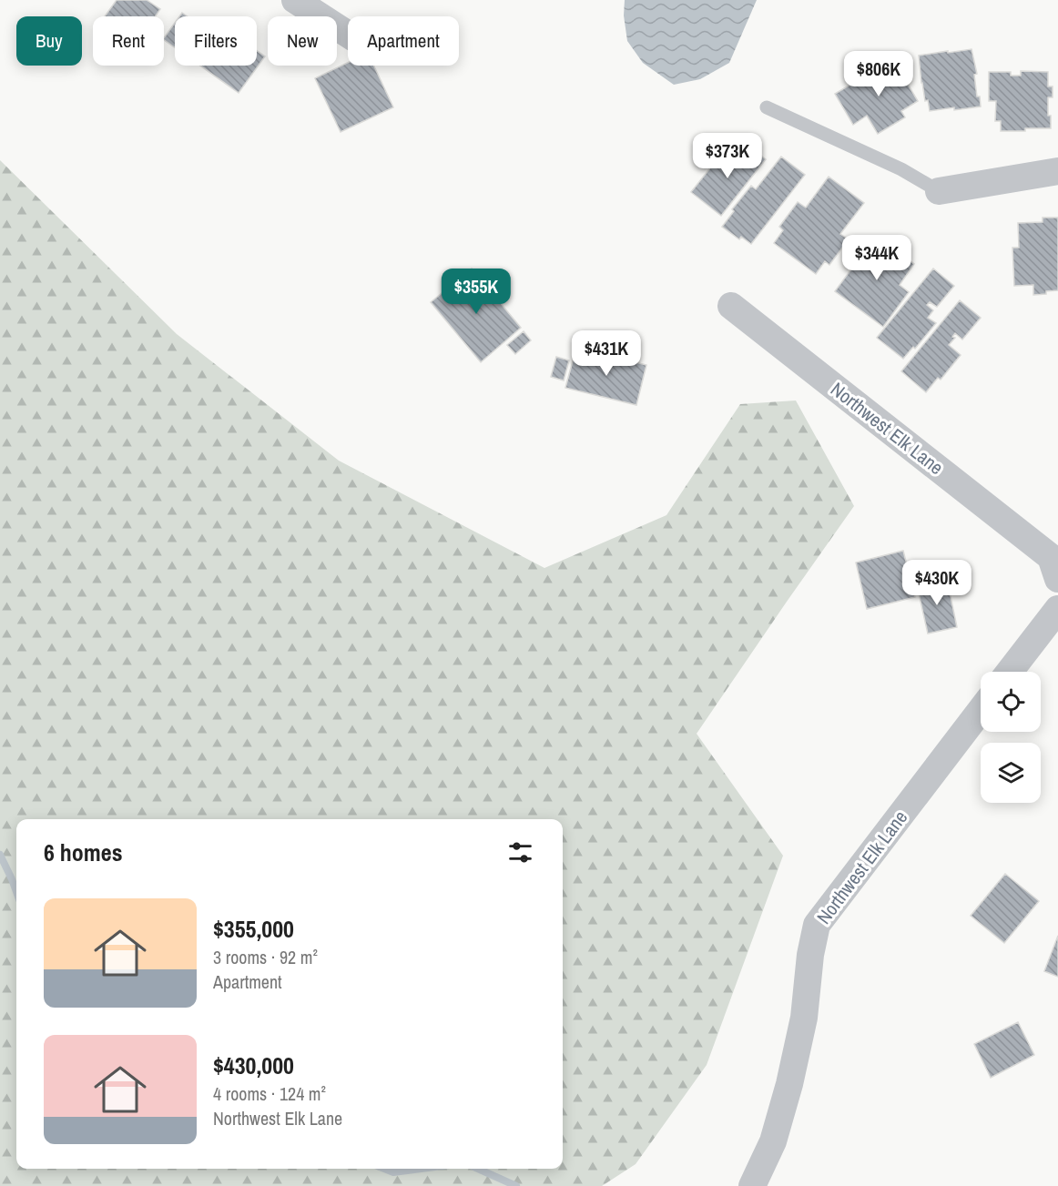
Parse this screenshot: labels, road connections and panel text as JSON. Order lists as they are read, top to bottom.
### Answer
{
  "streets": {
    "street": ["Northwest Elk Lane"]
  },
  "page": {
    "chip": [
      "Buy",
      "Rent",
      "Filters",
      "New",
      "Apartment"
    ],
    "price": [
      "$806K",
      "$373K",
      "$344K",
      "$355K",
      "$431K",
      "$430K"
    ],
    "heading": "6 homes",
    "list": [
      {
        "name": "$355,000",
        "note": "3 rooms · 92 m² · Apartment"
      },
      {
        "name": "$430,000",
        "note": "4 rooms · 124 m² · Northwest Elk Lane"
      }
    ]
  }
}
